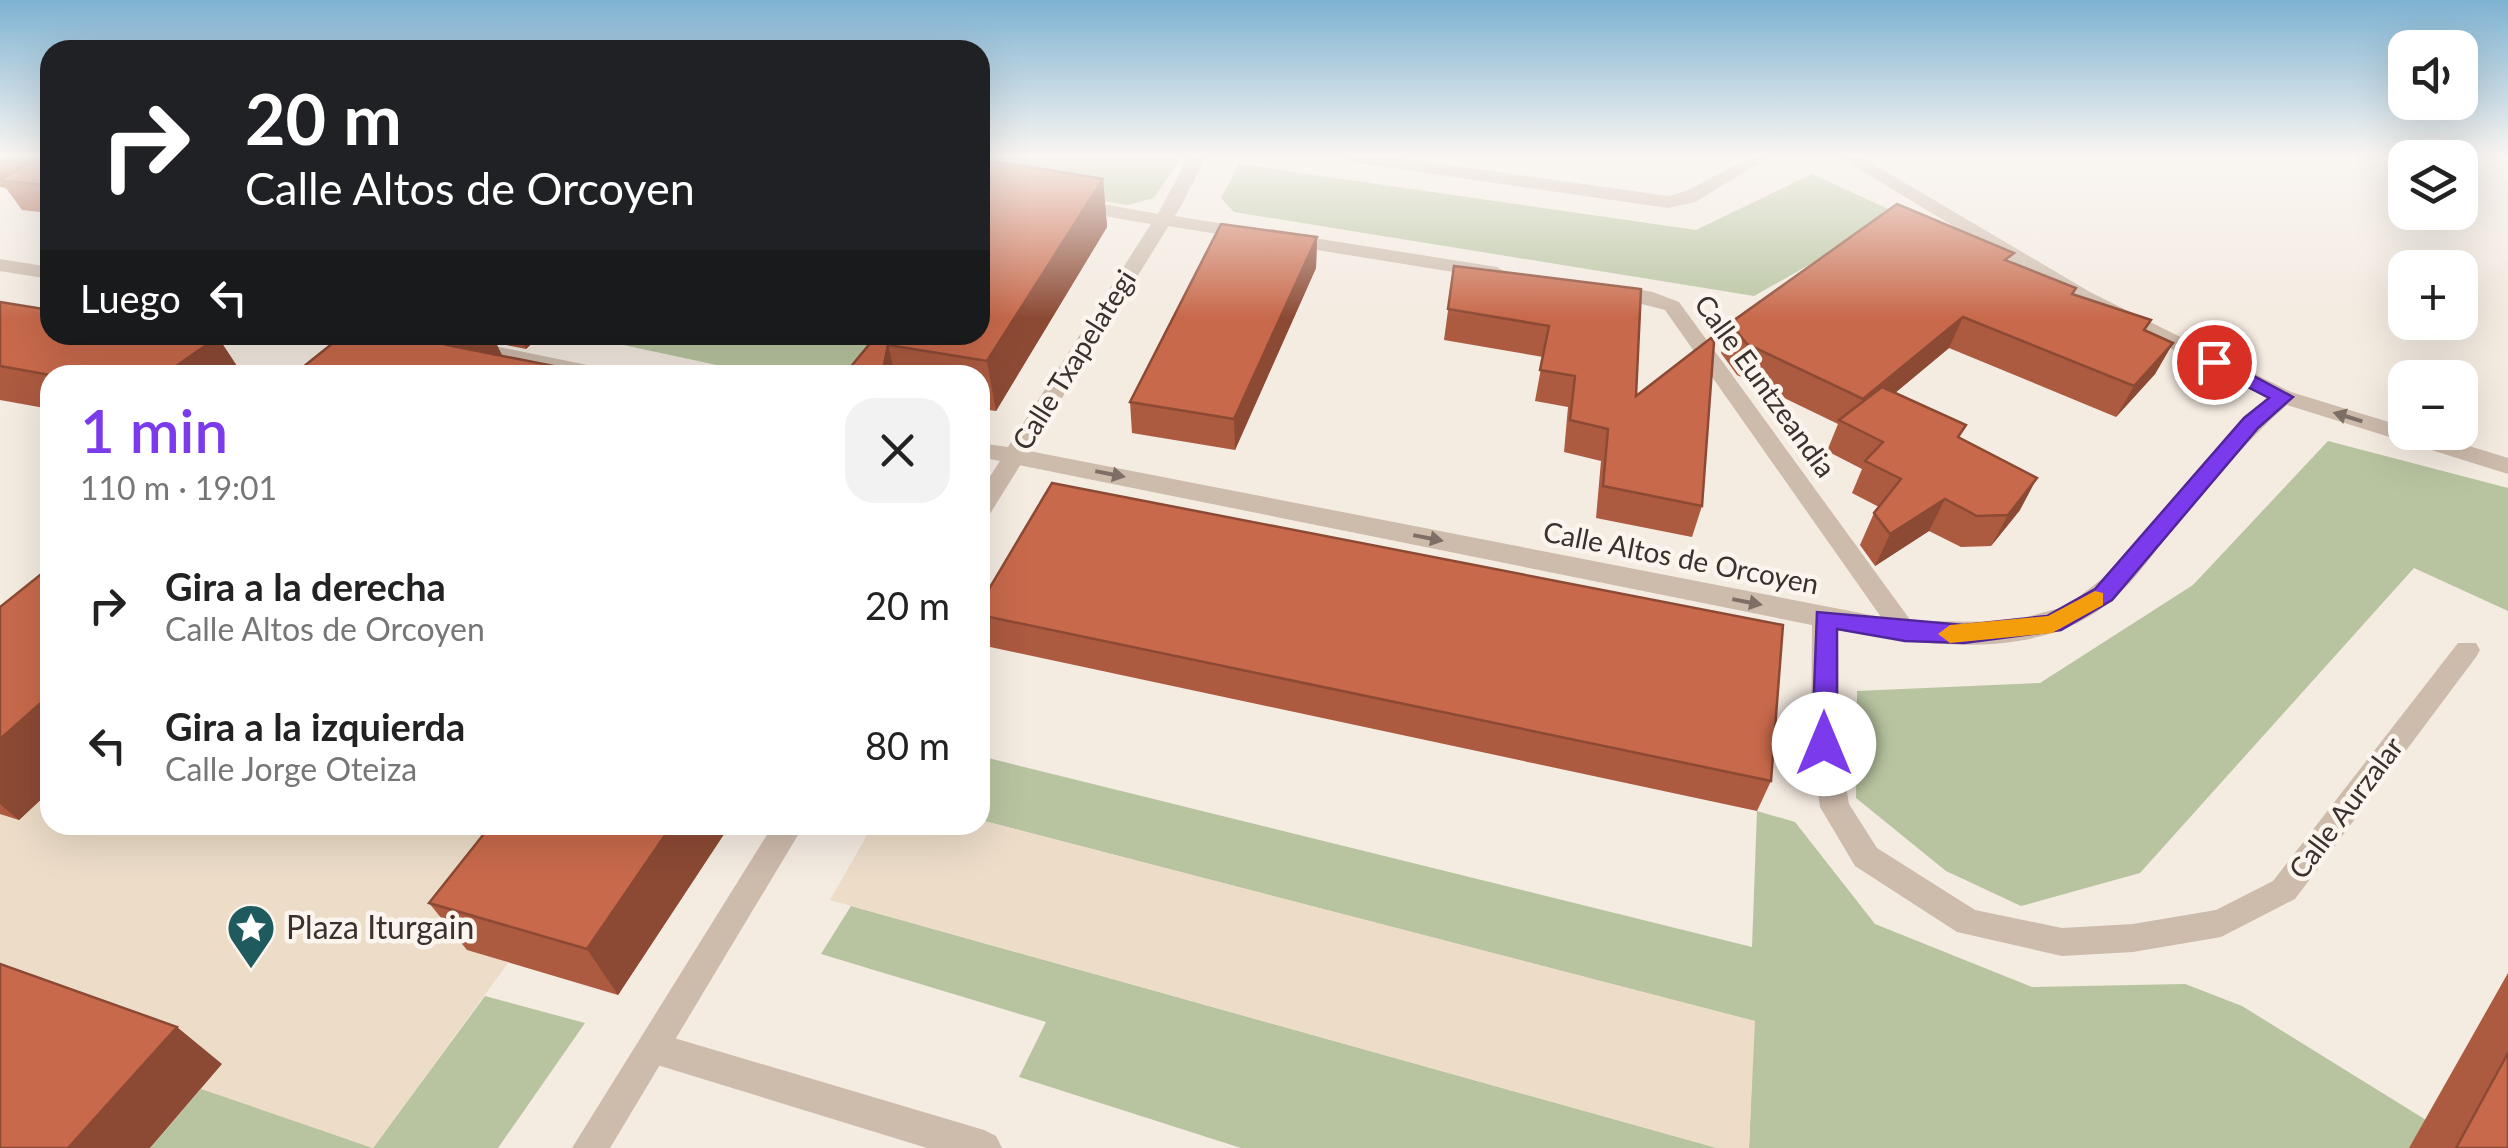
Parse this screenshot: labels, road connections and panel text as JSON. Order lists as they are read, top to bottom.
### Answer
{
  "streets": {
    "street": [
      "Calle Txapelategi",
      "Calle Euntzeandia",
      "Calle Altos de Orcoyen",
      "Calle Aurzalar"
    ]
  },
  "crossings": [
    ["Calle Txapelategi", "Calle Altos de Orcoyen"],
    ["Calle Euntzeandia", "Calle Altos de Orcoyen"],
    ["Calle Altos de Orcoyen", "Calle Aurzalar"]
  ],
  "one_way": ["Calle Altos de Orcoyen"],
  "places": {
    "place": ["Plaza Iturgain"]
  },
  "page": {
    "map_buttons": ["+", "−"],
    "turn": ["20 m", "Calle Altos de Orcoyen"],
    "then": "Luego",
    "heading": ["1 min", "110 m · 19:01"],
    "list": [
      {
        "name": "Gira a la derecha",
        "note": "Calle Altos de Orcoyen",
        "value": "20 m"
      },
      {
        "name": "Gira a la izquierda",
        "note": "Calle Jorge Oteiza",
        "value": "80 m"
      }
    ]
  }
}
